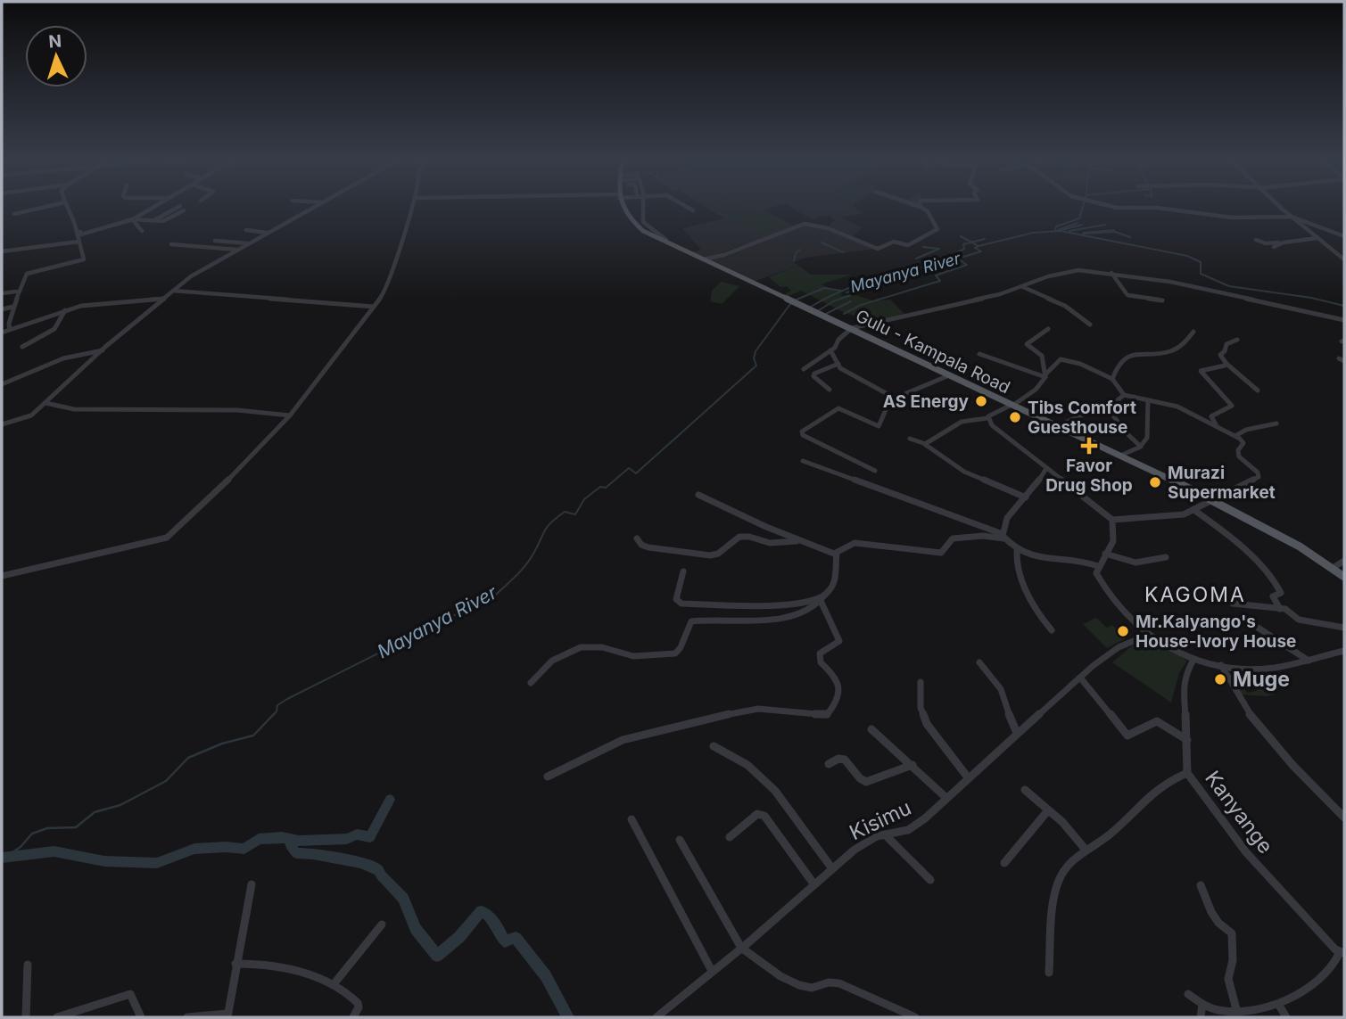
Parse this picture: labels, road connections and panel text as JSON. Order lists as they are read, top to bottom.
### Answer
{
  "streets": {
    "main road": ["Gulu - Kampala Road"],
    "street": ["Kanyange", "Kisimu"]
  },
  "districts": ["KAGOMA"],
  "water": ["Mayanya River"],
  "places": {
    "other": [
      "AS Energy",
      "Tibs Comfort Guesthouse",
      "Murazi Supermarket",
      "Mr.Kalyango's House-Ivory House",
      "Muge"
    ],
    "health": ["Favor Drug Shop"]
  },
  "north": "top"
}
